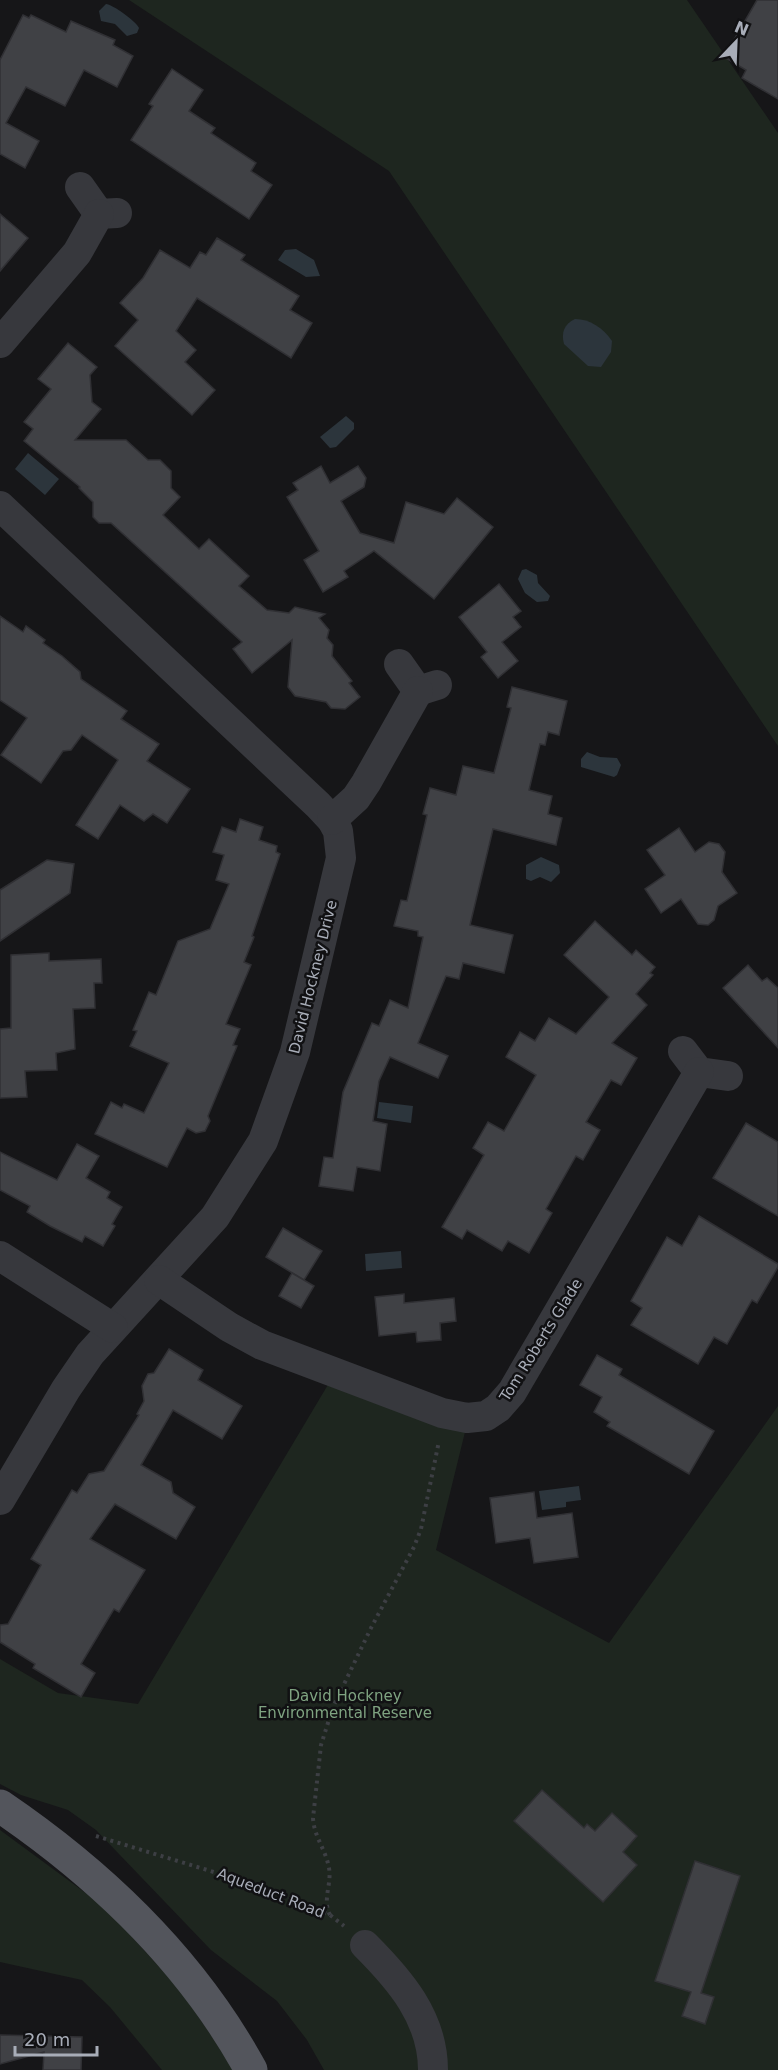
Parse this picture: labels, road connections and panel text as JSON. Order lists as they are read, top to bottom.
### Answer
{
  "streets": {
    "street": ["David Hockney Drive", "Tom Roberts Glade"],
    "path": ["Aqueduct Road"]
  },
  "crossings": [
    ["David Hockney Drive", "Tom Roberts Glade"]
  ],
  "parks": ["David Hockney Environmental Reserve"],
  "scale_bar": "20 m",
  "north": "top right"
}
